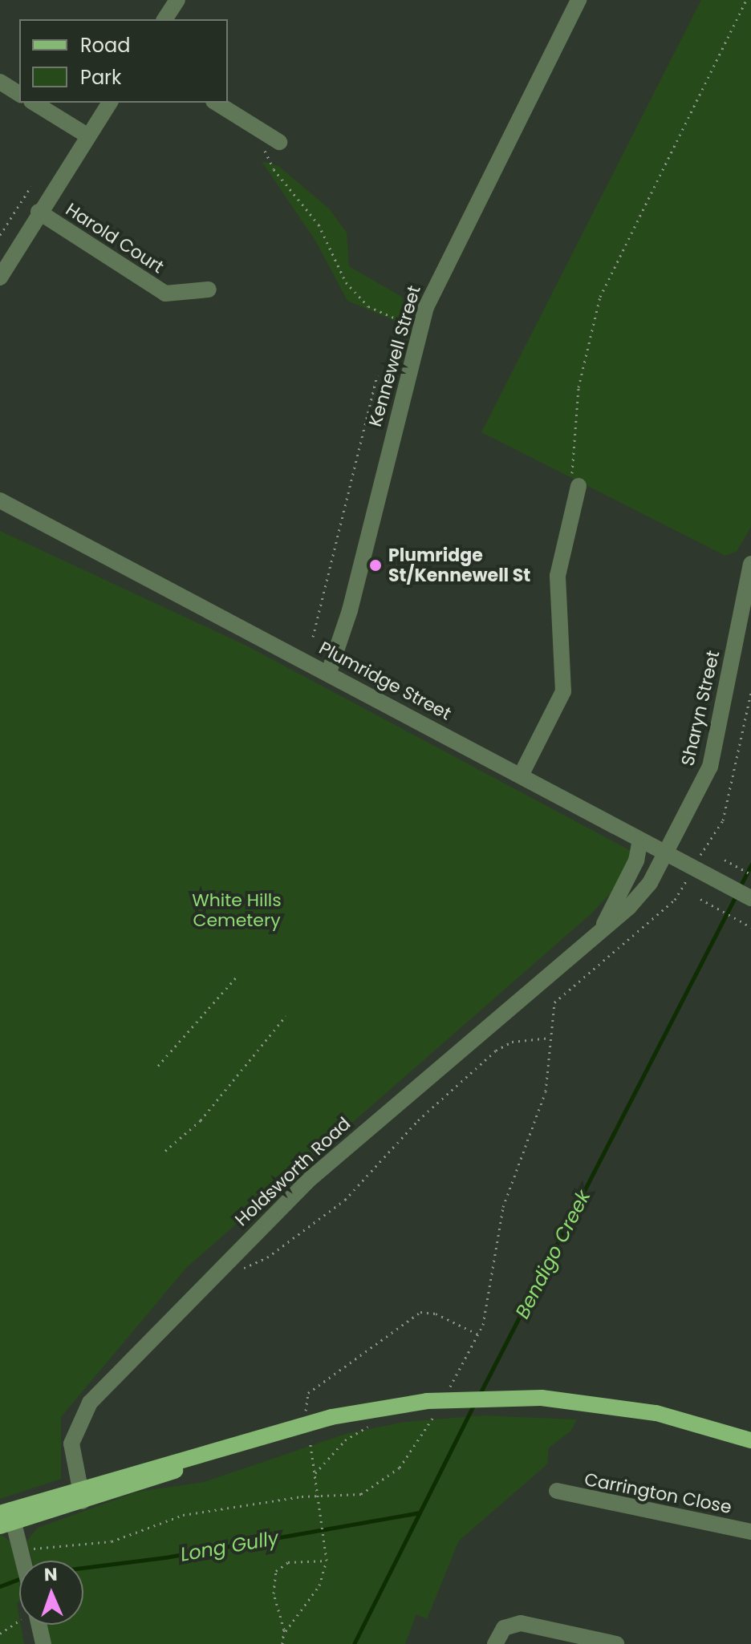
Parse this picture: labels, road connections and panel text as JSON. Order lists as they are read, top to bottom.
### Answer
{
  "streets": {
    "street": [
      "Harold Court",
      "Kennewell Street",
      "Plumridge Street",
      "Sharyn Street",
      "Holdsworth Road",
      "Carrington Close"
    ]
  },
  "crossings": [
    ["Kennewell Street", "Plumridge Street"],
    ["Plumridge Street", "Sharyn Street"],
    ["Plumridge Street", "Holdsworth Road"],
    ["Sharyn Street", "Holdsworth Road"]
  ],
  "water": ["Bendigo Creek", "Long Gully"],
  "parks": ["White Hills Cemetery"],
  "places": ["Plumridge St/Kennewell St"],
  "legend": ["Road", "Park"],
  "north": "top"
}
